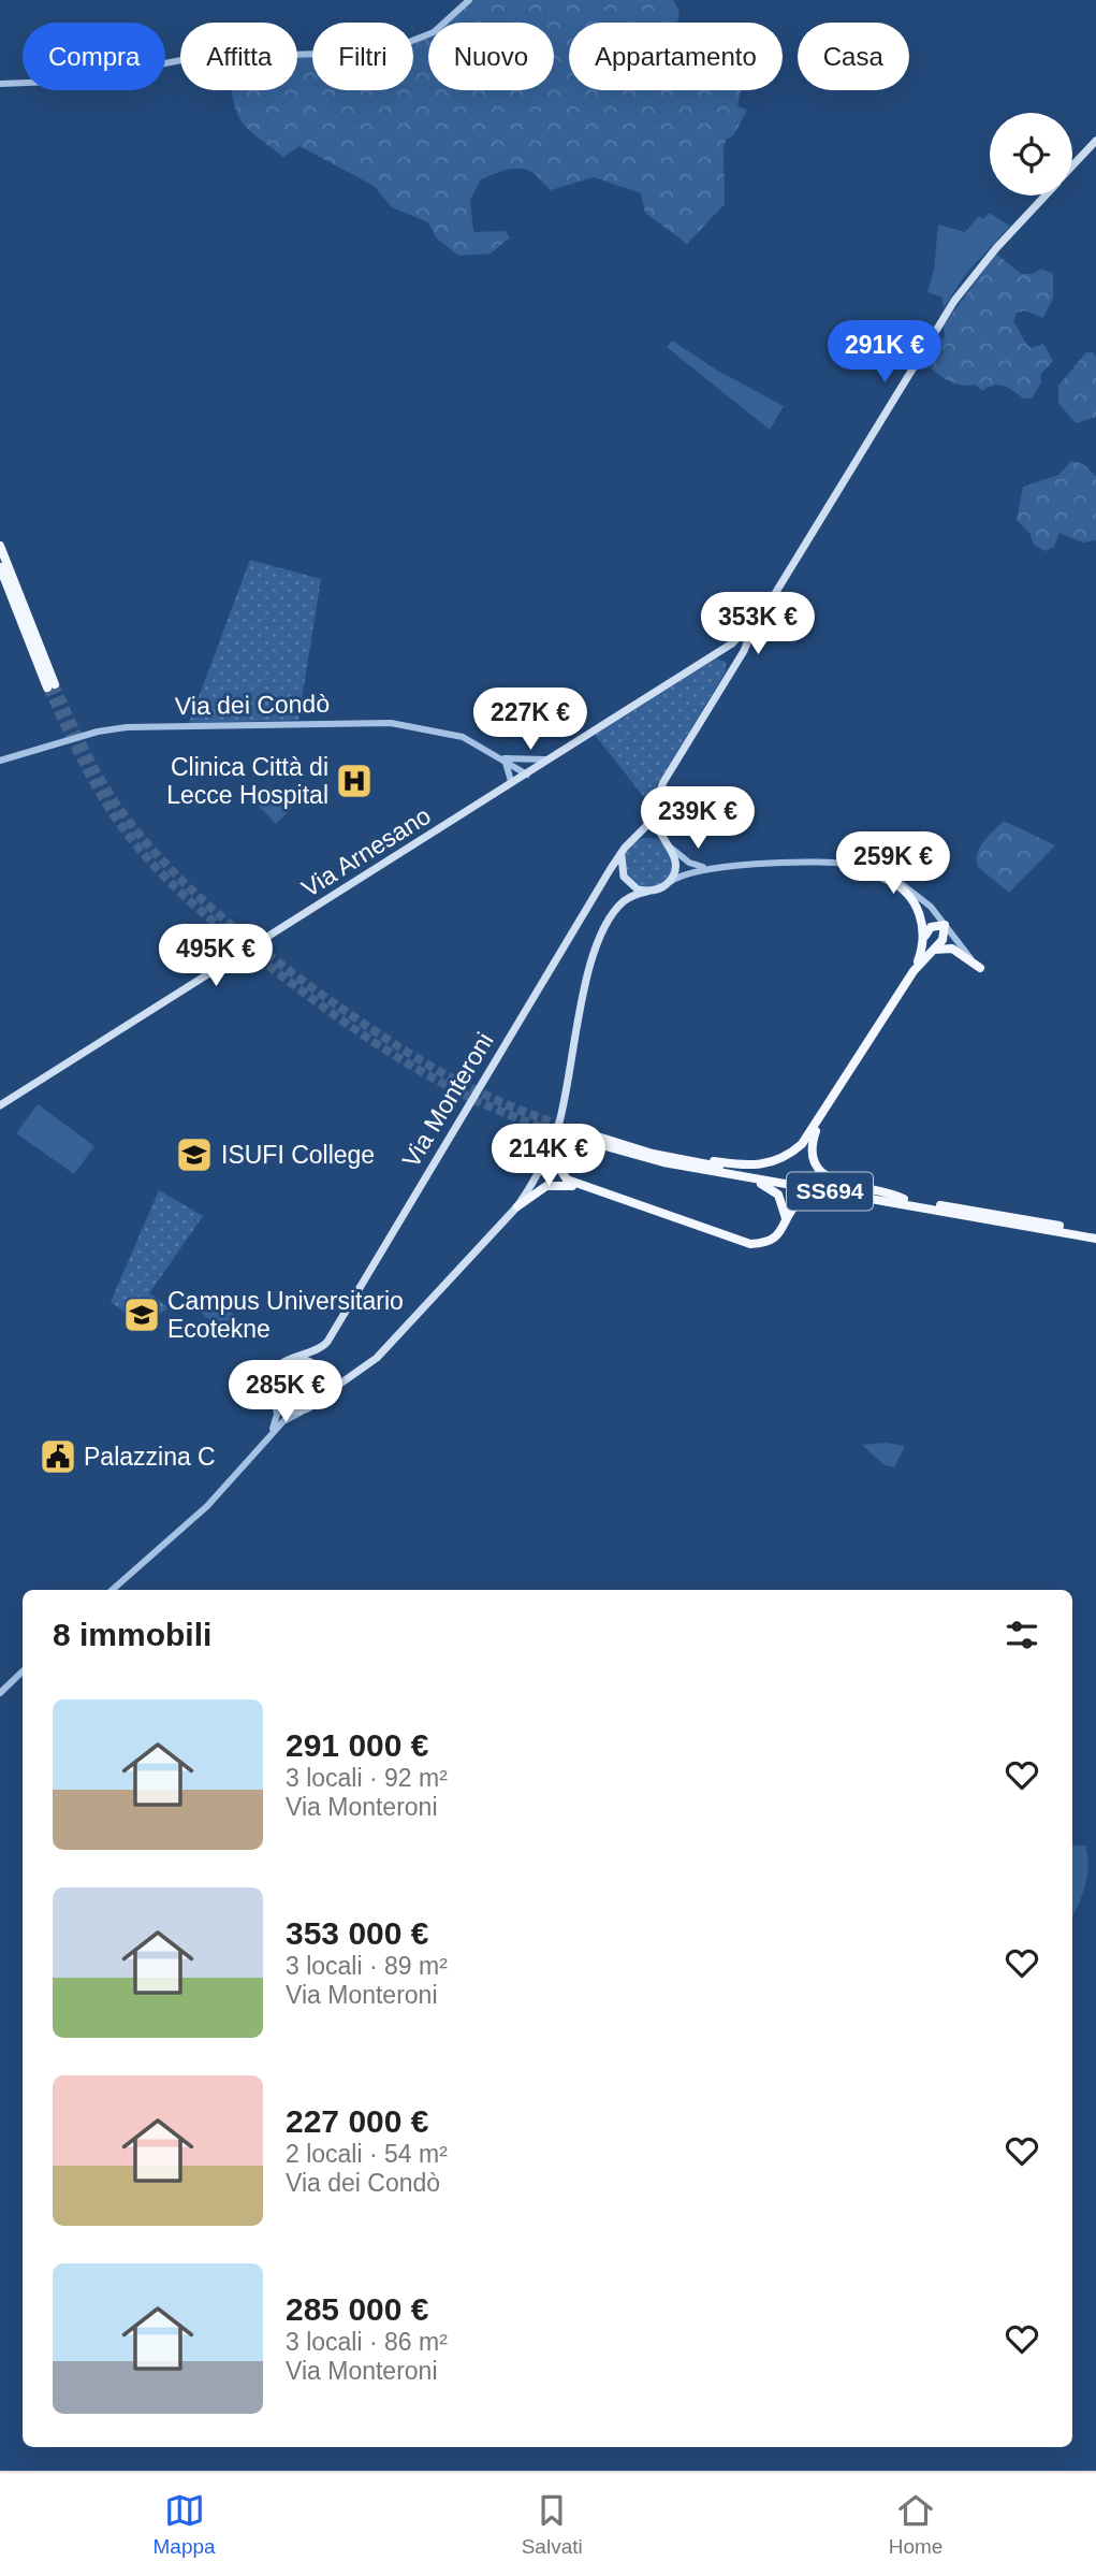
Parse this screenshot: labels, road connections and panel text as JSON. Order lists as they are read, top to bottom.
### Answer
{
  "streets": {
    "highway": ["SS694"],
    "main road": ["Via Arnesano", "Via Monteroni"],
    "street": ["Via dei Condò"]
  },
  "crossings": [
    ["Via dei Condò", "Via Arnesano"],
    ["Via Arnesano", "Via Monteroni"]
  ],
  "places": {
    "hospital": ["Clinica Città di Lecce Hospital"],
    "school or university": ["ISUFI College", "Campus Universitario Ecotekne"],
    "public building": ["Palazzina C"]
  },
  "page": {
    "chip": [
      "Compra",
      "Affitta",
      "Filtri",
      "Nuovo",
      "Appartamento",
      "Casa"
    ],
    "price": [
      "291K €",
      "353K €",
      "227K €",
      "239K €",
      "259K €",
      "495K €",
      "214K €",
      "285K €"
    ],
    "heading": "8 immobili",
    "list": [
      {
        "name": "291 000 €",
        "note": "3 locali · 92 m² · Via Monteroni"
      },
      {
        "name": "353 000 €",
        "note": "3 locali · 89 m² · Via Monteroni"
      },
      {
        "name": "227 000 €",
        "note": "2 locali · 54 m² · Via dei Condò"
      },
      {
        "name": "285 000 €",
        "note": "3 locali · 86 m² · Via Monteroni"
      }
    ],
    "tabs": ["Mappa", "Salvati", "Home"]
  }
}
